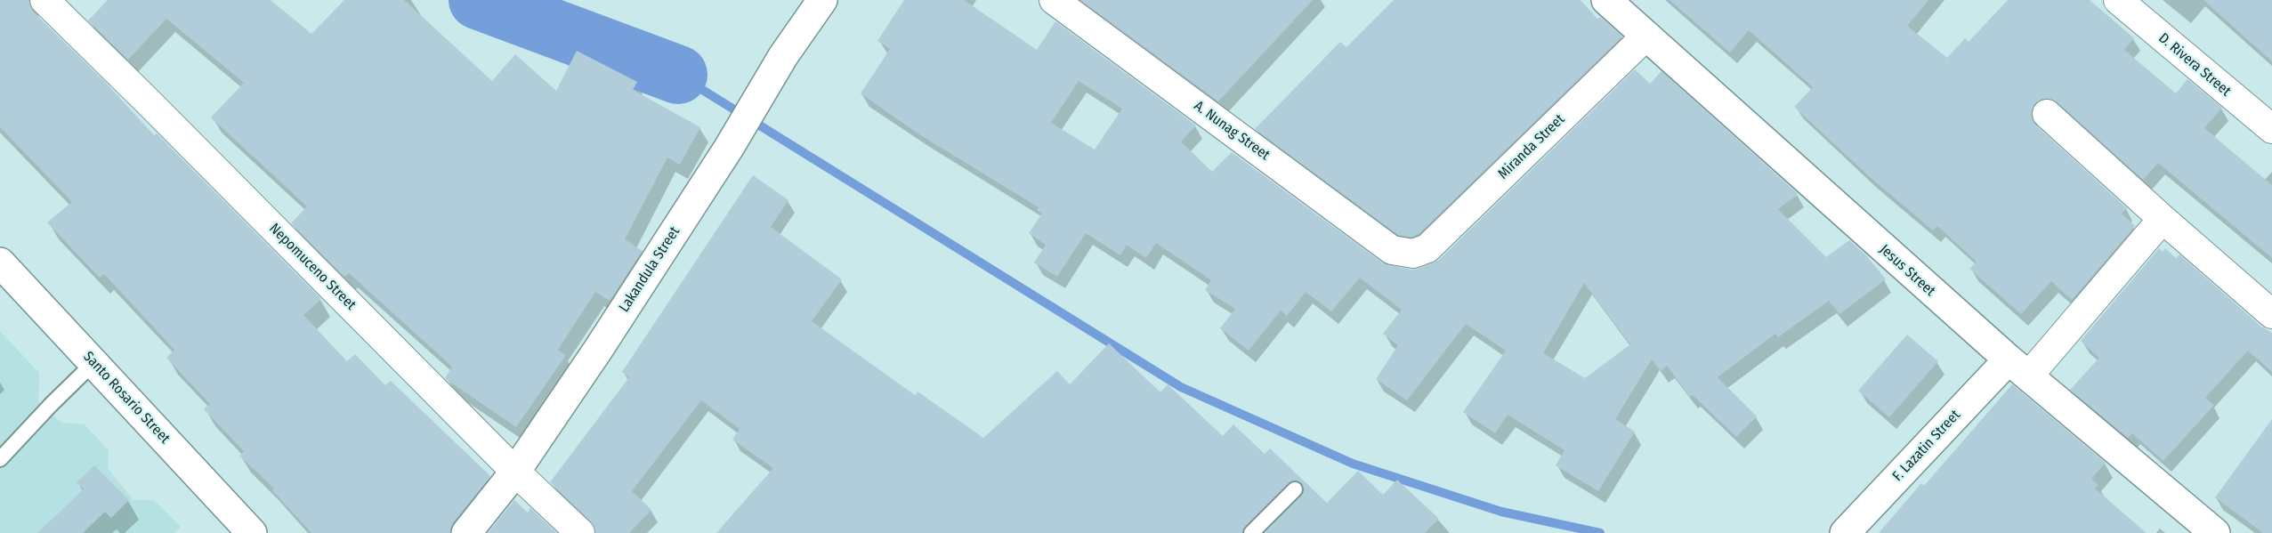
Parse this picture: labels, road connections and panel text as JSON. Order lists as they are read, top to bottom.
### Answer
{
  "streets": {
    "main road": [
      "Lakandula Street",
      "Jesus Street",
      "Santo Rosario Street",
      "F. Lazatin Street"
    ],
    "street": [
      "D. Rivera Street",
      "A. Nunag Street",
      "Miranda Street",
      "Nepomuceno Street"
    ]
  },
  "crossings": [
    ["A. Nunag Street", "Miranda Street"],
    ["Miranda Street", "Jesus Street"],
    ["Nepomuceno Street", "Lakandula Street"],
    ["Jesus Street", "F. Lazatin Street"]
  ]
}
